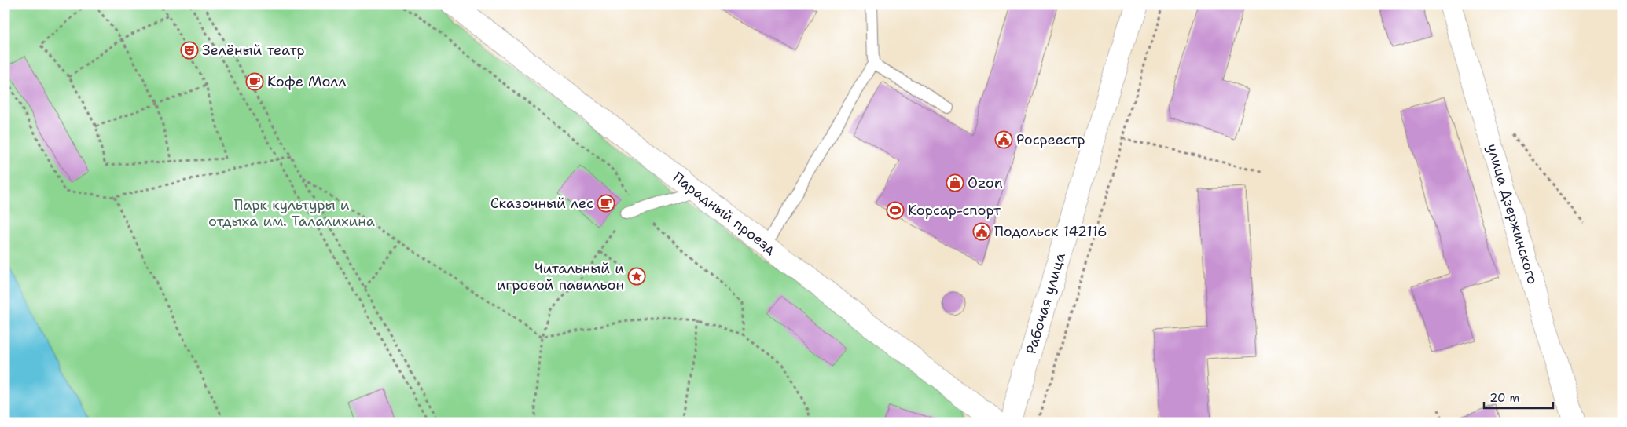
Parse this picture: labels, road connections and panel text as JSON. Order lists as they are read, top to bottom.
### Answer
{
  "streets": {
    "street": ["Парадный проезд", "улица Дзержинского", "Рабочая улица"]
  },
  "parks": ["Парк культуры и отдыха им. Талалихина"],
  "places": {
    "theatre": ["Зелёный театр"],
    "cafe": ["Кофе Молл", "Сказочный лес"],
    "public building": ["Росреестр", "Подольск 142116"],
    "shop": ["Ozon"],
    "sports": ["Корсар-спорт"],
    "place": ["Читальный и игровой павильон"]
  },
  "scale_bar": "20 m"
}
